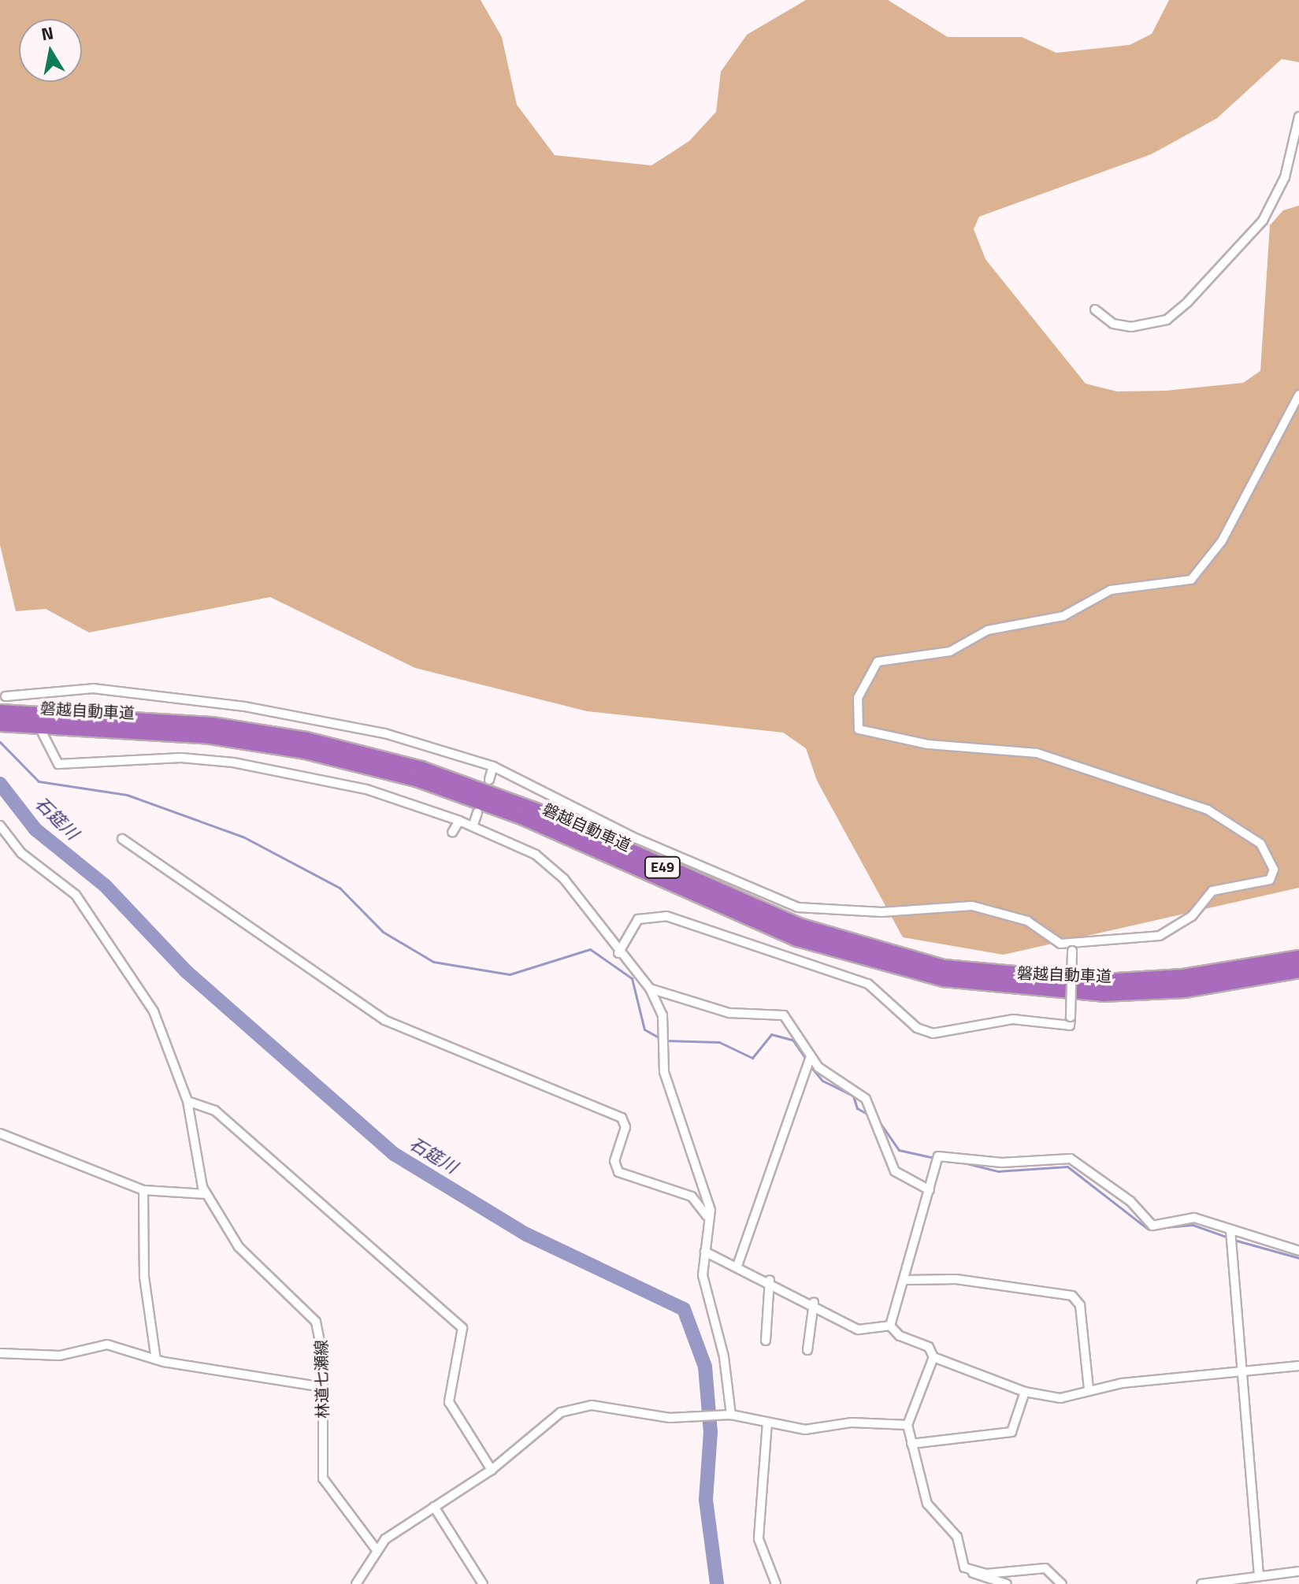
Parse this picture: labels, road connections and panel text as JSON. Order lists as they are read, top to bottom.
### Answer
{
  "streets": {
    "highway": ["磐越自動車道", "E49"],
    "street": ["林道七瀬線"]
  },
  "water": ["石筵川"],
  "north": "top"
}
